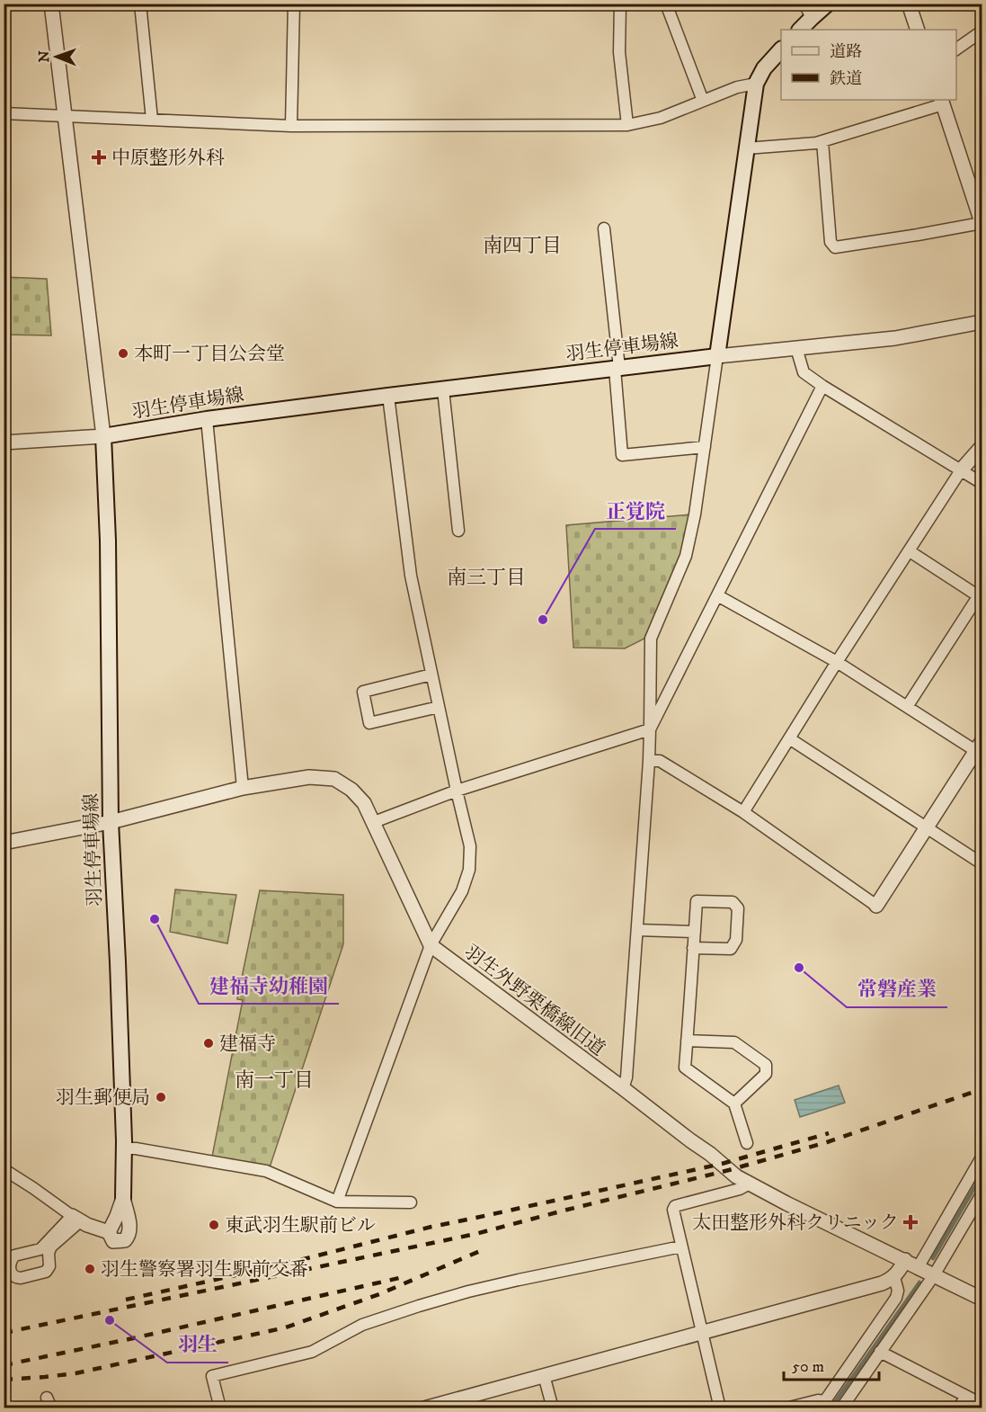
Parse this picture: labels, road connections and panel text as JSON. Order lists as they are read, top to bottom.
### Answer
{
  "streets": {
    "main road": ["羽生停車場線"],
    "street": ["羽生外野栗橋線旧道"]
  },
  "crossings": [
    ["羽生停車場線", "羽生外野栗橋線旧道"]
  ],
  "districts": ["南四丁目", "南三丁目", "南一丁目"],
  "places": {
    "health": ["中原整形外科", "太田整形外科クリニック"],
    "other": [
      "本町一丁目公会堂",
      "正覚院",
      "建福寺幼稚園",
      "常磐産業",
      "建福寺",
      "羽生郵便局",
      "東武羽生駅前ビル",
      "羽生警察署羽生駅前交番",
      "羽生"
    ]
  },
  "legend": ["道路", "鉄道"],
  "scale_bar": "50 m",
  "north": "left"
}
